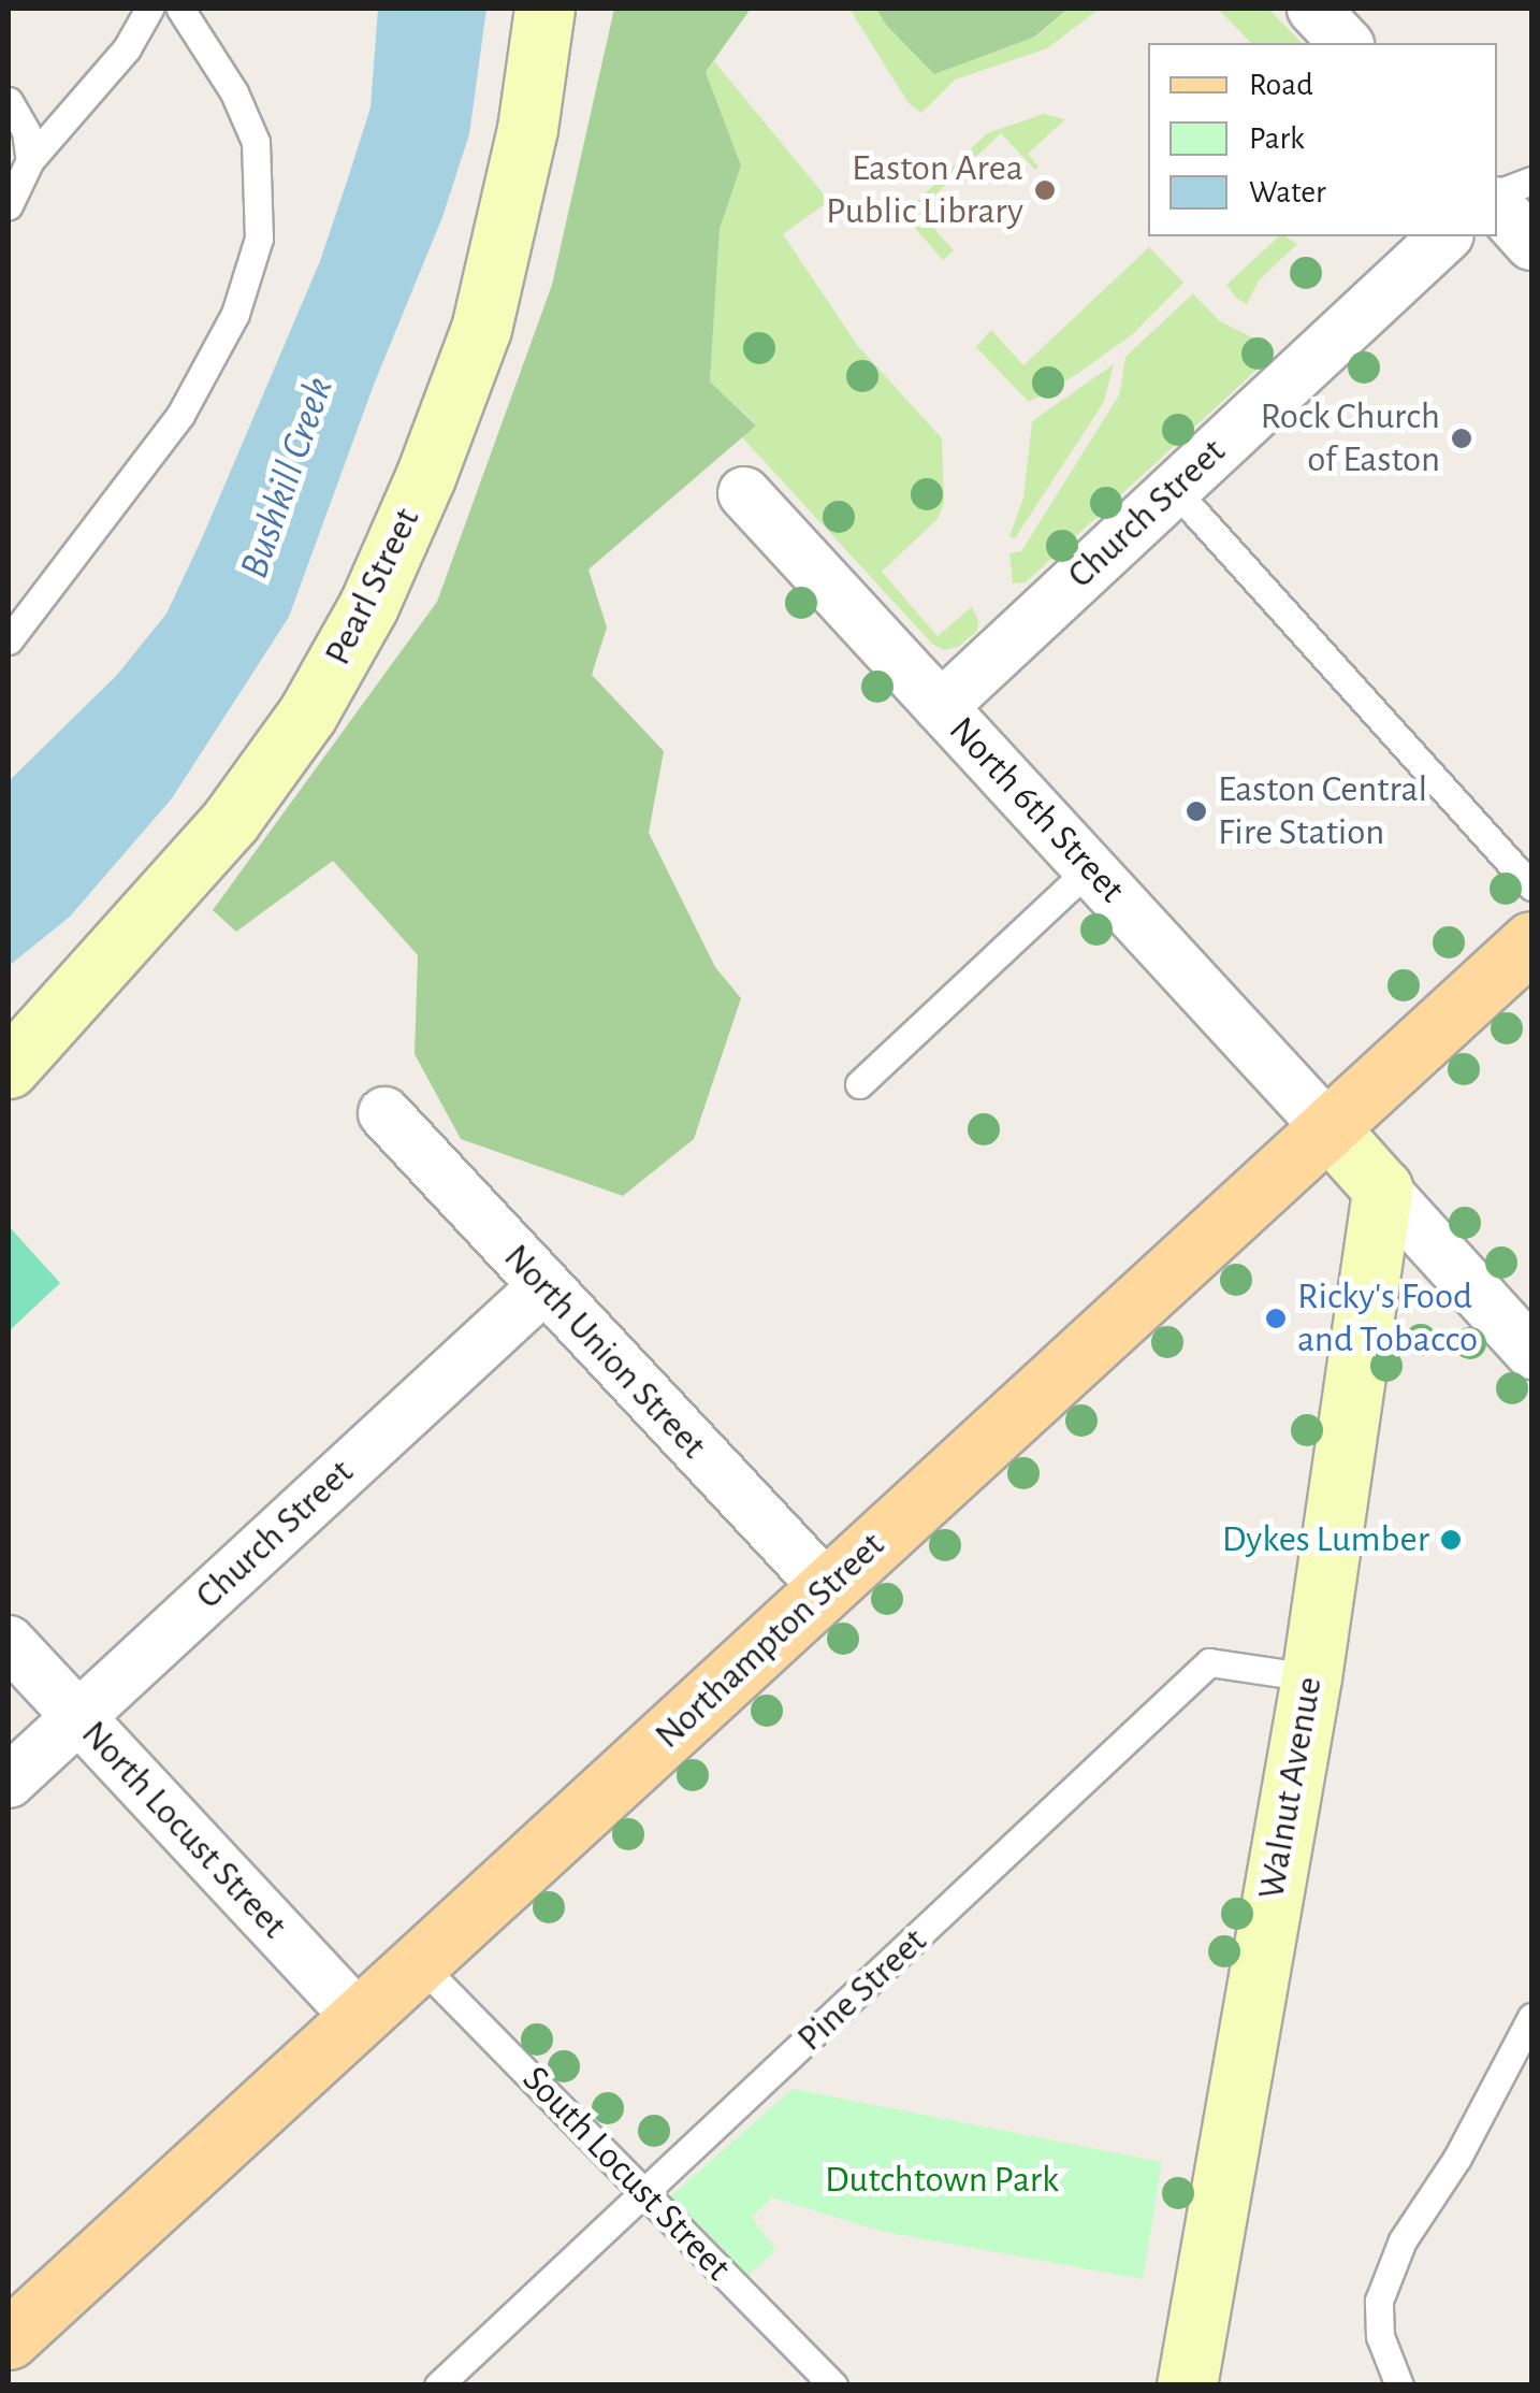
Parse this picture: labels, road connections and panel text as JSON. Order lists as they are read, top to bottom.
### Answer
{
  "streets": {
    "main road": ["Northampton Street"],
    "street": [
      "Church Street",
      "Pearl Street",
      "North 6th Street",
      "North Union Street",
      "Walnut Avenue",
      "North Locust Street"
    ],
    "lane": ["Pine Street", "South Locust Street"]
  },
  "crossings": [
    ["Church Street", "North 6th Street"],
    ["Church Street", "North Union Street"],
    ["Church Street", "North Locust Street"],
    ["North 6th Street", "Northampton Street"],
    ["North Union Street", "Northampton Street"],
    ["Northampton Street", "North Locust Street"],
    ["Northampton Street", "South Locust Street"],
    ["Walnut Avenue", "Pine Street"],
    ["Pine Street", "South Locust Street"]
  ],
  "water": ["Bushkill Creek"],
  "parks": ["Dutchtown Park"],
  "places": [
    "Easton Area Public Library",
    "Rock Church of Easton",
    "Easton Central Fire Station",
    "Ricky's Food and Tobacco",
    "Dykes Lumber"
  ],
  "legend": ["Road", "Park", "Water"]
}
